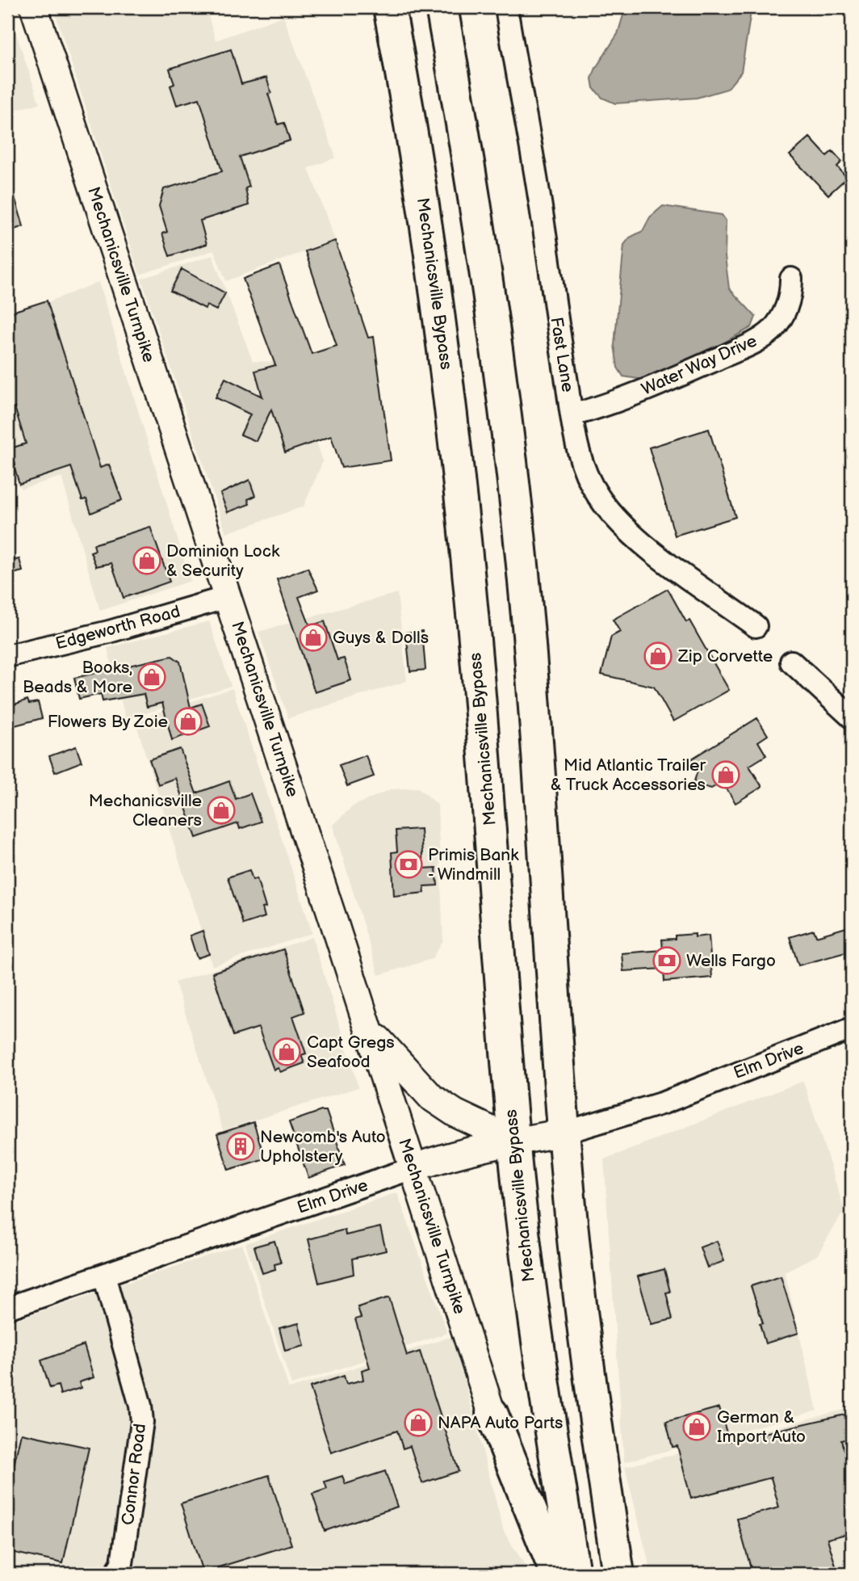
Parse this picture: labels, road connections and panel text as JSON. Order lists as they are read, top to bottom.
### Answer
{
  "streets": {
    "highway": ["Mechanicsville Bypass"],
    "main road": ["Mechanicsville Turnpike", "Elm Drive"],
    "street": [
      "Fast Lane",
      "Water Way Drive",
      "Edgeworth Road",
      "Connor Road"
    ]
  },
  "crossings": [
    ["Mechanicsville Turnpike", "Edgeworth Road"],
    ["Mechanicsville Turnpike", "Elm Drive"],
    ["Mechanicsville Bypass", "Elm Drive"],
    ["Fast Lane", "Water Way Drive"],
    ["Elm Drive", "Connor Road"]
  ],
  "places": {
    "shop": [
      "Dominion Lock & Security",
      "Guys & Dolls",
      "Zip Corvette",
      "Books, Beads & More",
      "Flowers By Zoie",
      "Mid Atlantic Trailer & Truck Accessories",
      "Mechanicsville Cleaners",
      "Capt Gregs Seafood",
      "NAPA Auto Parts",
      "German & Import Auto"
    ],
    "bank": ["Primis Bank - Windmill", "Wells Fargo"],
    "building": ["Newcomb's Auto Upholstery"]
  }
}
